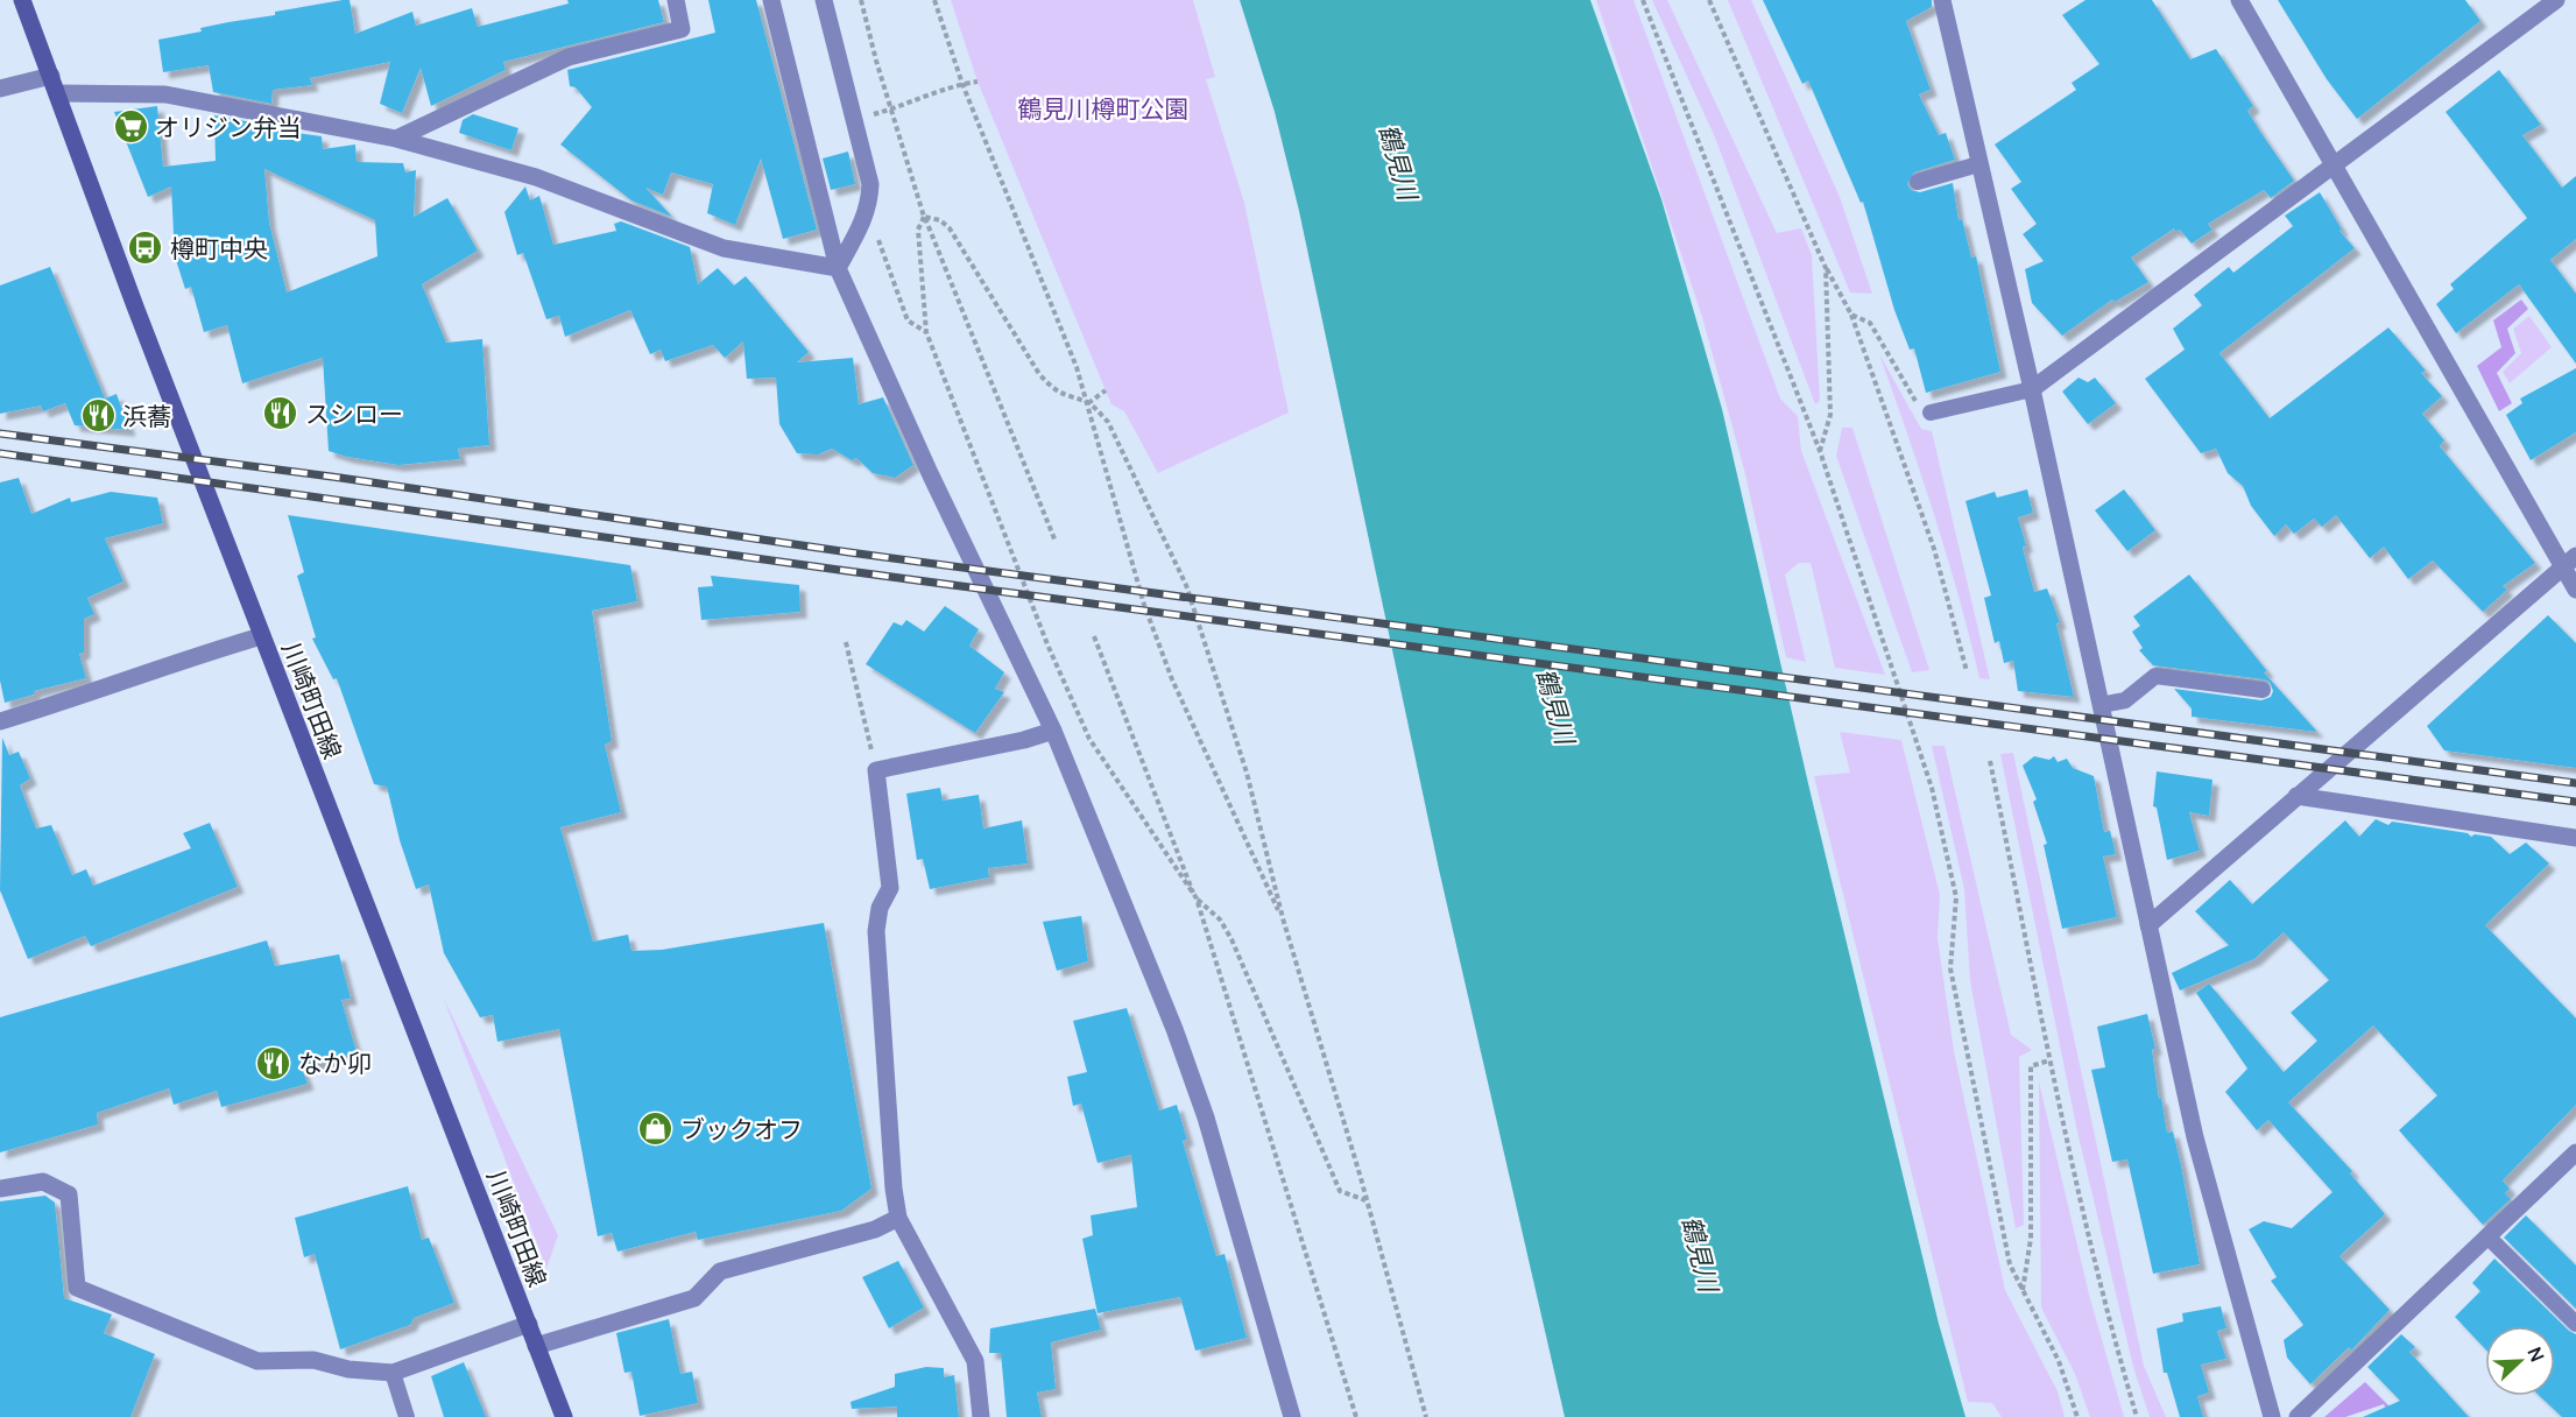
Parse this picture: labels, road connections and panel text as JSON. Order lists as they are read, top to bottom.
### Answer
{
  "streets": {
    "main road": ["川崎町田線"]
  },
  "water": ["鶴見川"],
  "parks": ["鶴見川樽町公園"],
  "places": {
    "supermarket": ["オリジン弁当"],
    "bus stop": ["樽町中央"],
    "restaurant": ["スシロー", "浜蕎", "なか卯"],
    "shop": ["ブックオフ"]
  },
  "north": "top right"
}
